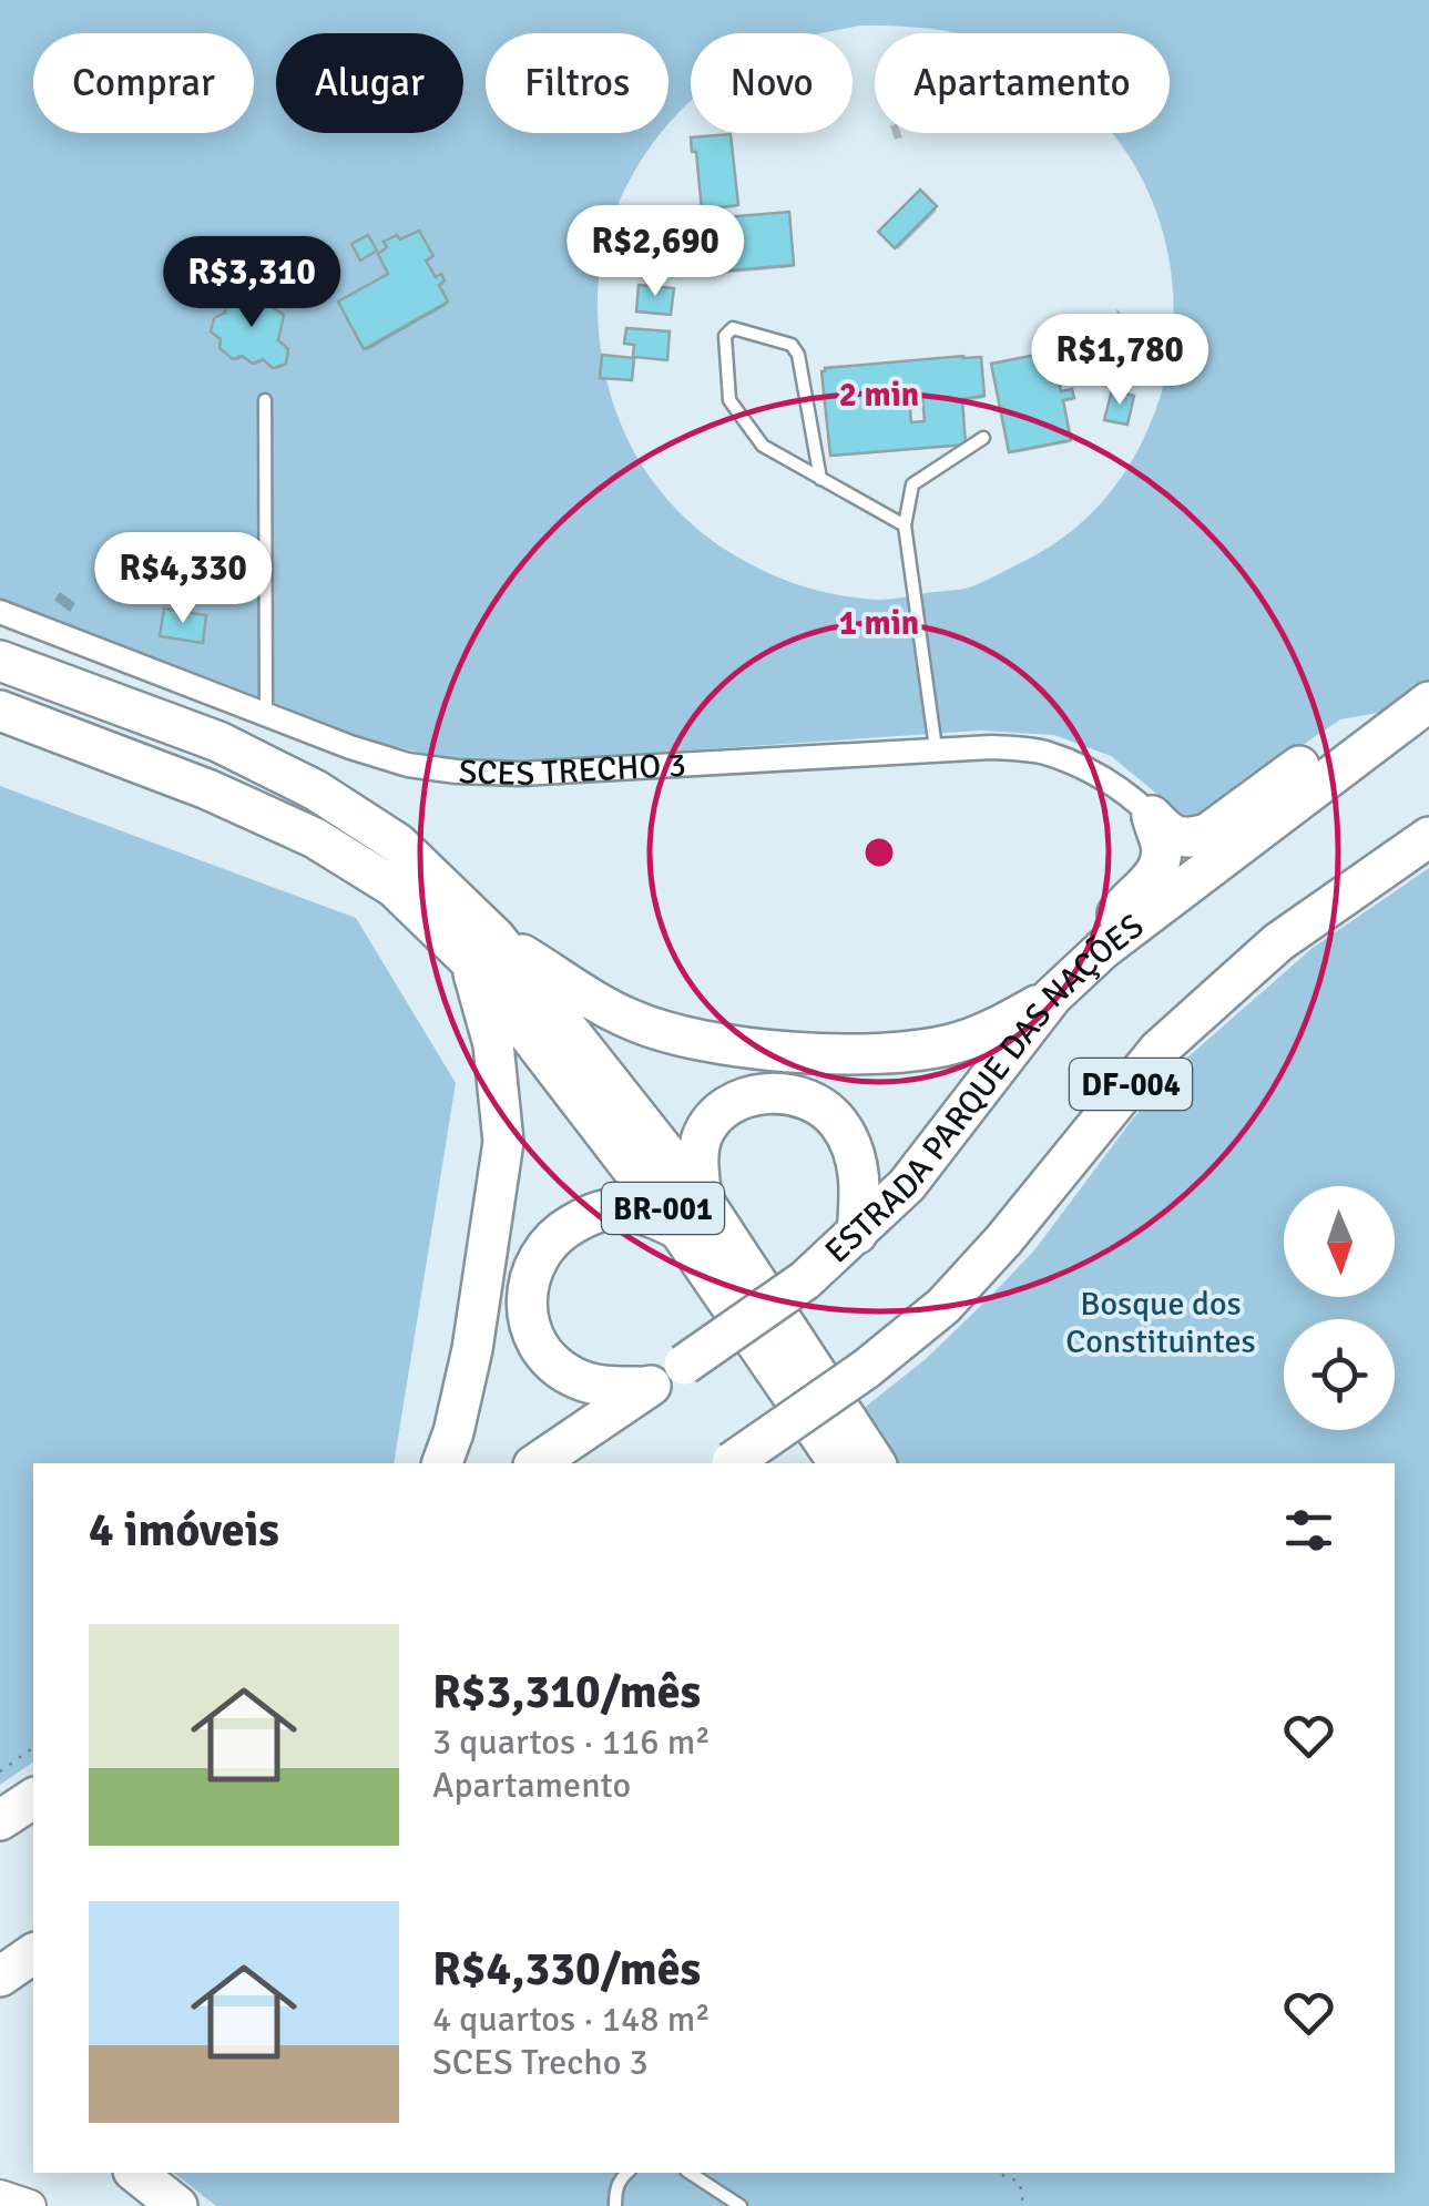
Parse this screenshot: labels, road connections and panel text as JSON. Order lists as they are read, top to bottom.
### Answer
{
  "streets": {
    "highway": ["DF-004", "ESTRADA PARQUE DAS NAÇÕES", "BR-001"],
    "street": ["SCES TRECHO 3"]
  },
  "crossings": [
    ["ESTRADA PARQUE DAS NAÇÕES", "BR-001"]
  ],
  "parks": ["Bosque dos Constituintes"],
  "north": "bottom",
  "page": {
    "chip": [
      "Comprar",
      "Alugar",
      "Filtros",
      "Novo",
      "Apartamento"
    ],
    "price": [
      "R$2,690",
      "R$3,310",
      "R$1,780",
      "R$4,330"
    ],
    "heading": "4 imóveis",
    "list": [
      {
        "name": "R$3,310/mês",
        "note": "3 quartos · 116 m² · Apartamento"
      },
      {
        "name": "R$4,330/mês",
        "note": "4 quartos · 148 m² · SCES Trecho 3"
      }
    ]
  },
  "rings": ["2 min", "1 min"]
}
